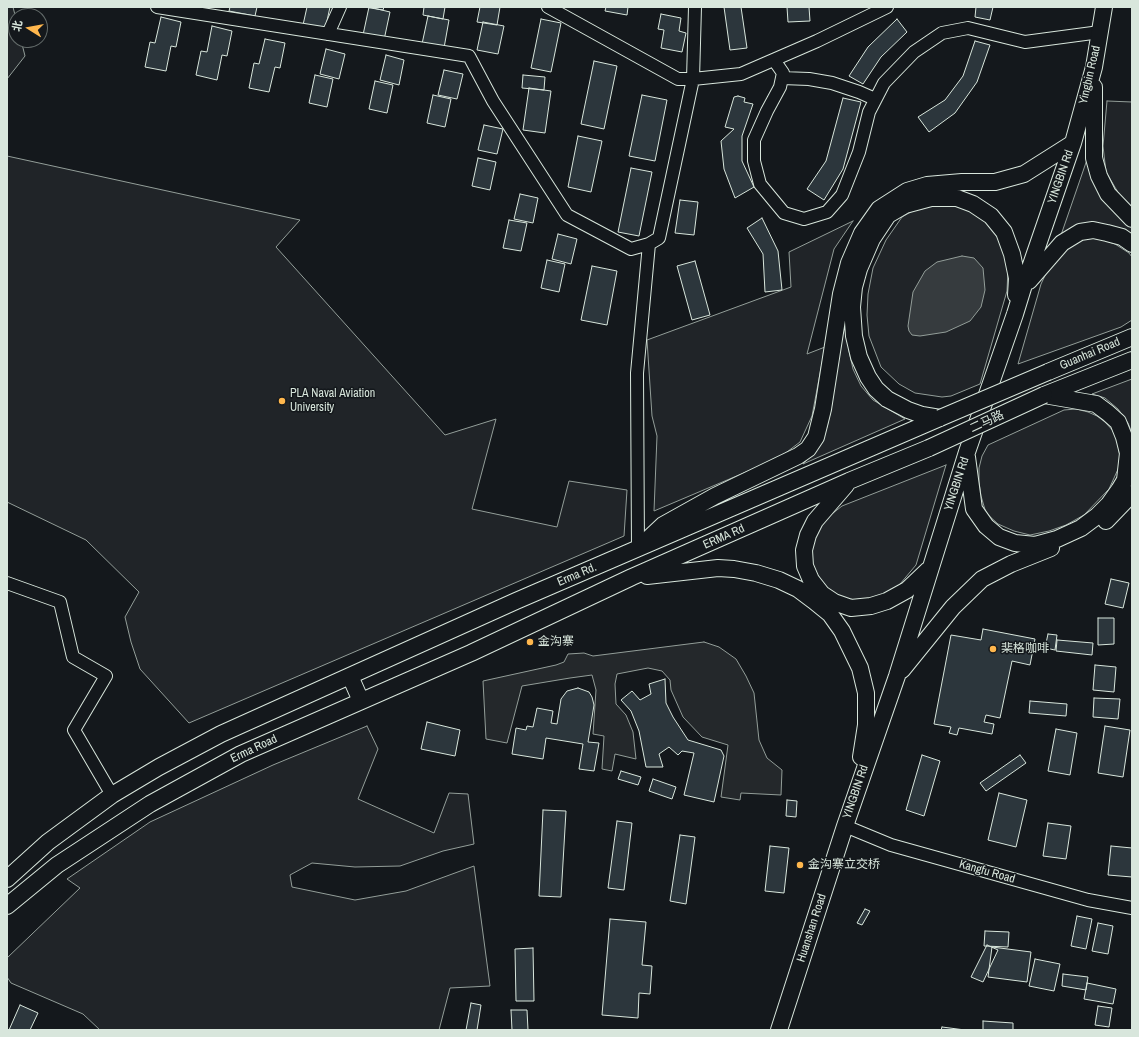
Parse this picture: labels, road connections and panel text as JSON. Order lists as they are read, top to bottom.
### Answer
{
  "streets": {
    "main road": [
      "Yingbin Road",
      "YINGBIN Rd",
      "Guanhai Road",
      "二马路",
      "ERMA Rd",
      "Erma Rd.",
      "Erma Road",
      "Huanshan Road"
    ],
    "street": ["Kangfu Road"]
  },
  "crossings": [
    ["Yingbin Road", "YINGBIN Rd"],
    ["YINGBIN Rd", "Kangfu Road"],
    ["YINGBIN Rd", "Huanshan Road"],
    ["Guanhai Road", "二马路"],
    ["二马路", "ERMA Rd"],
    ["ERMA Rd", "Erma Rd."],
    ["ERMA Rd", "Erma Road"],
    ["Kangfu Road", "Huanshan Road"]
  ],
  "places": [
    "PLA Naval Aviation University",
    "金沟寨",
    "棐格咖啡",
    "金沟寨立交桥"
  ],
  "north": "left"
}
